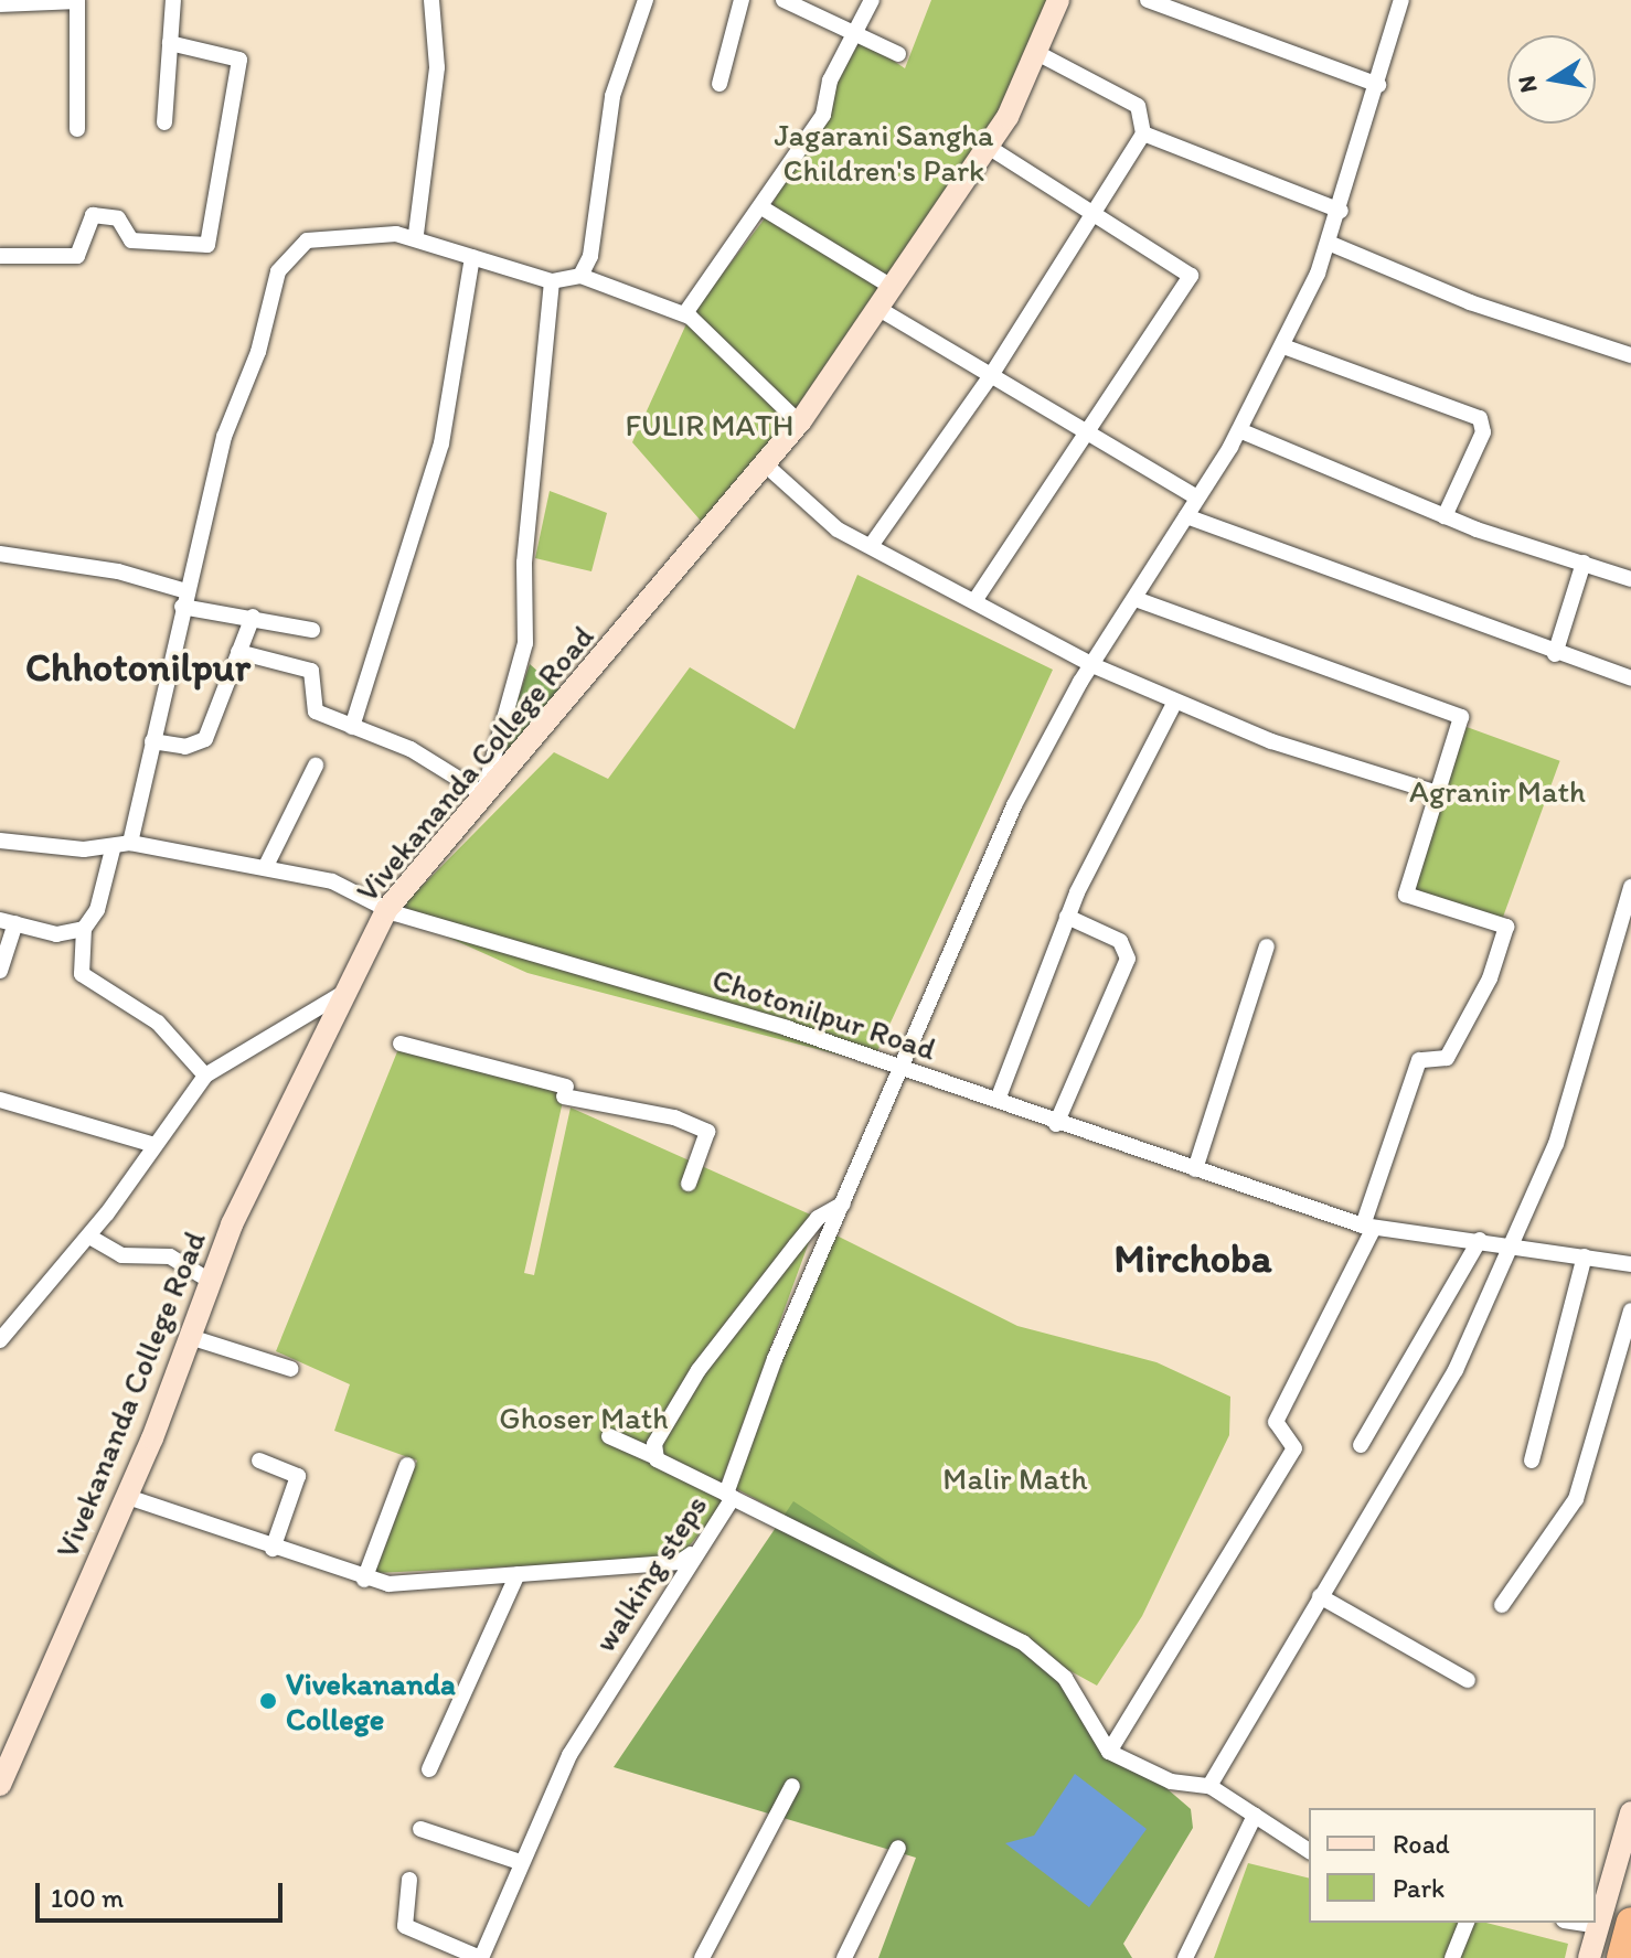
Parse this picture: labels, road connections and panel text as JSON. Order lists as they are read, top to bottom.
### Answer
{
  "streets": {
    "street": ["Vivekananda College Road", "Chotonilpur Road", "walking steps"]
  },
  "crossings": [
    ["Vivekananda College Road", "Chotonilpur Road"],
    ["Chotonilpur Road", "walking steps"]
  ],
  "districts": ["Chhotonilpur", "Mirchoba"],
  "parks": [
    "Jagarani Sangha Children's Park",
    "FULIR MATH",
    "Agranir Math",
    "Ghoser Math",
    "Malir Math"
  ],
  "places": ["Vivekananda College"],
  "legend": ["Road", "Park"],
  "scale_bar": "100 m",
  "north": "left"
}
